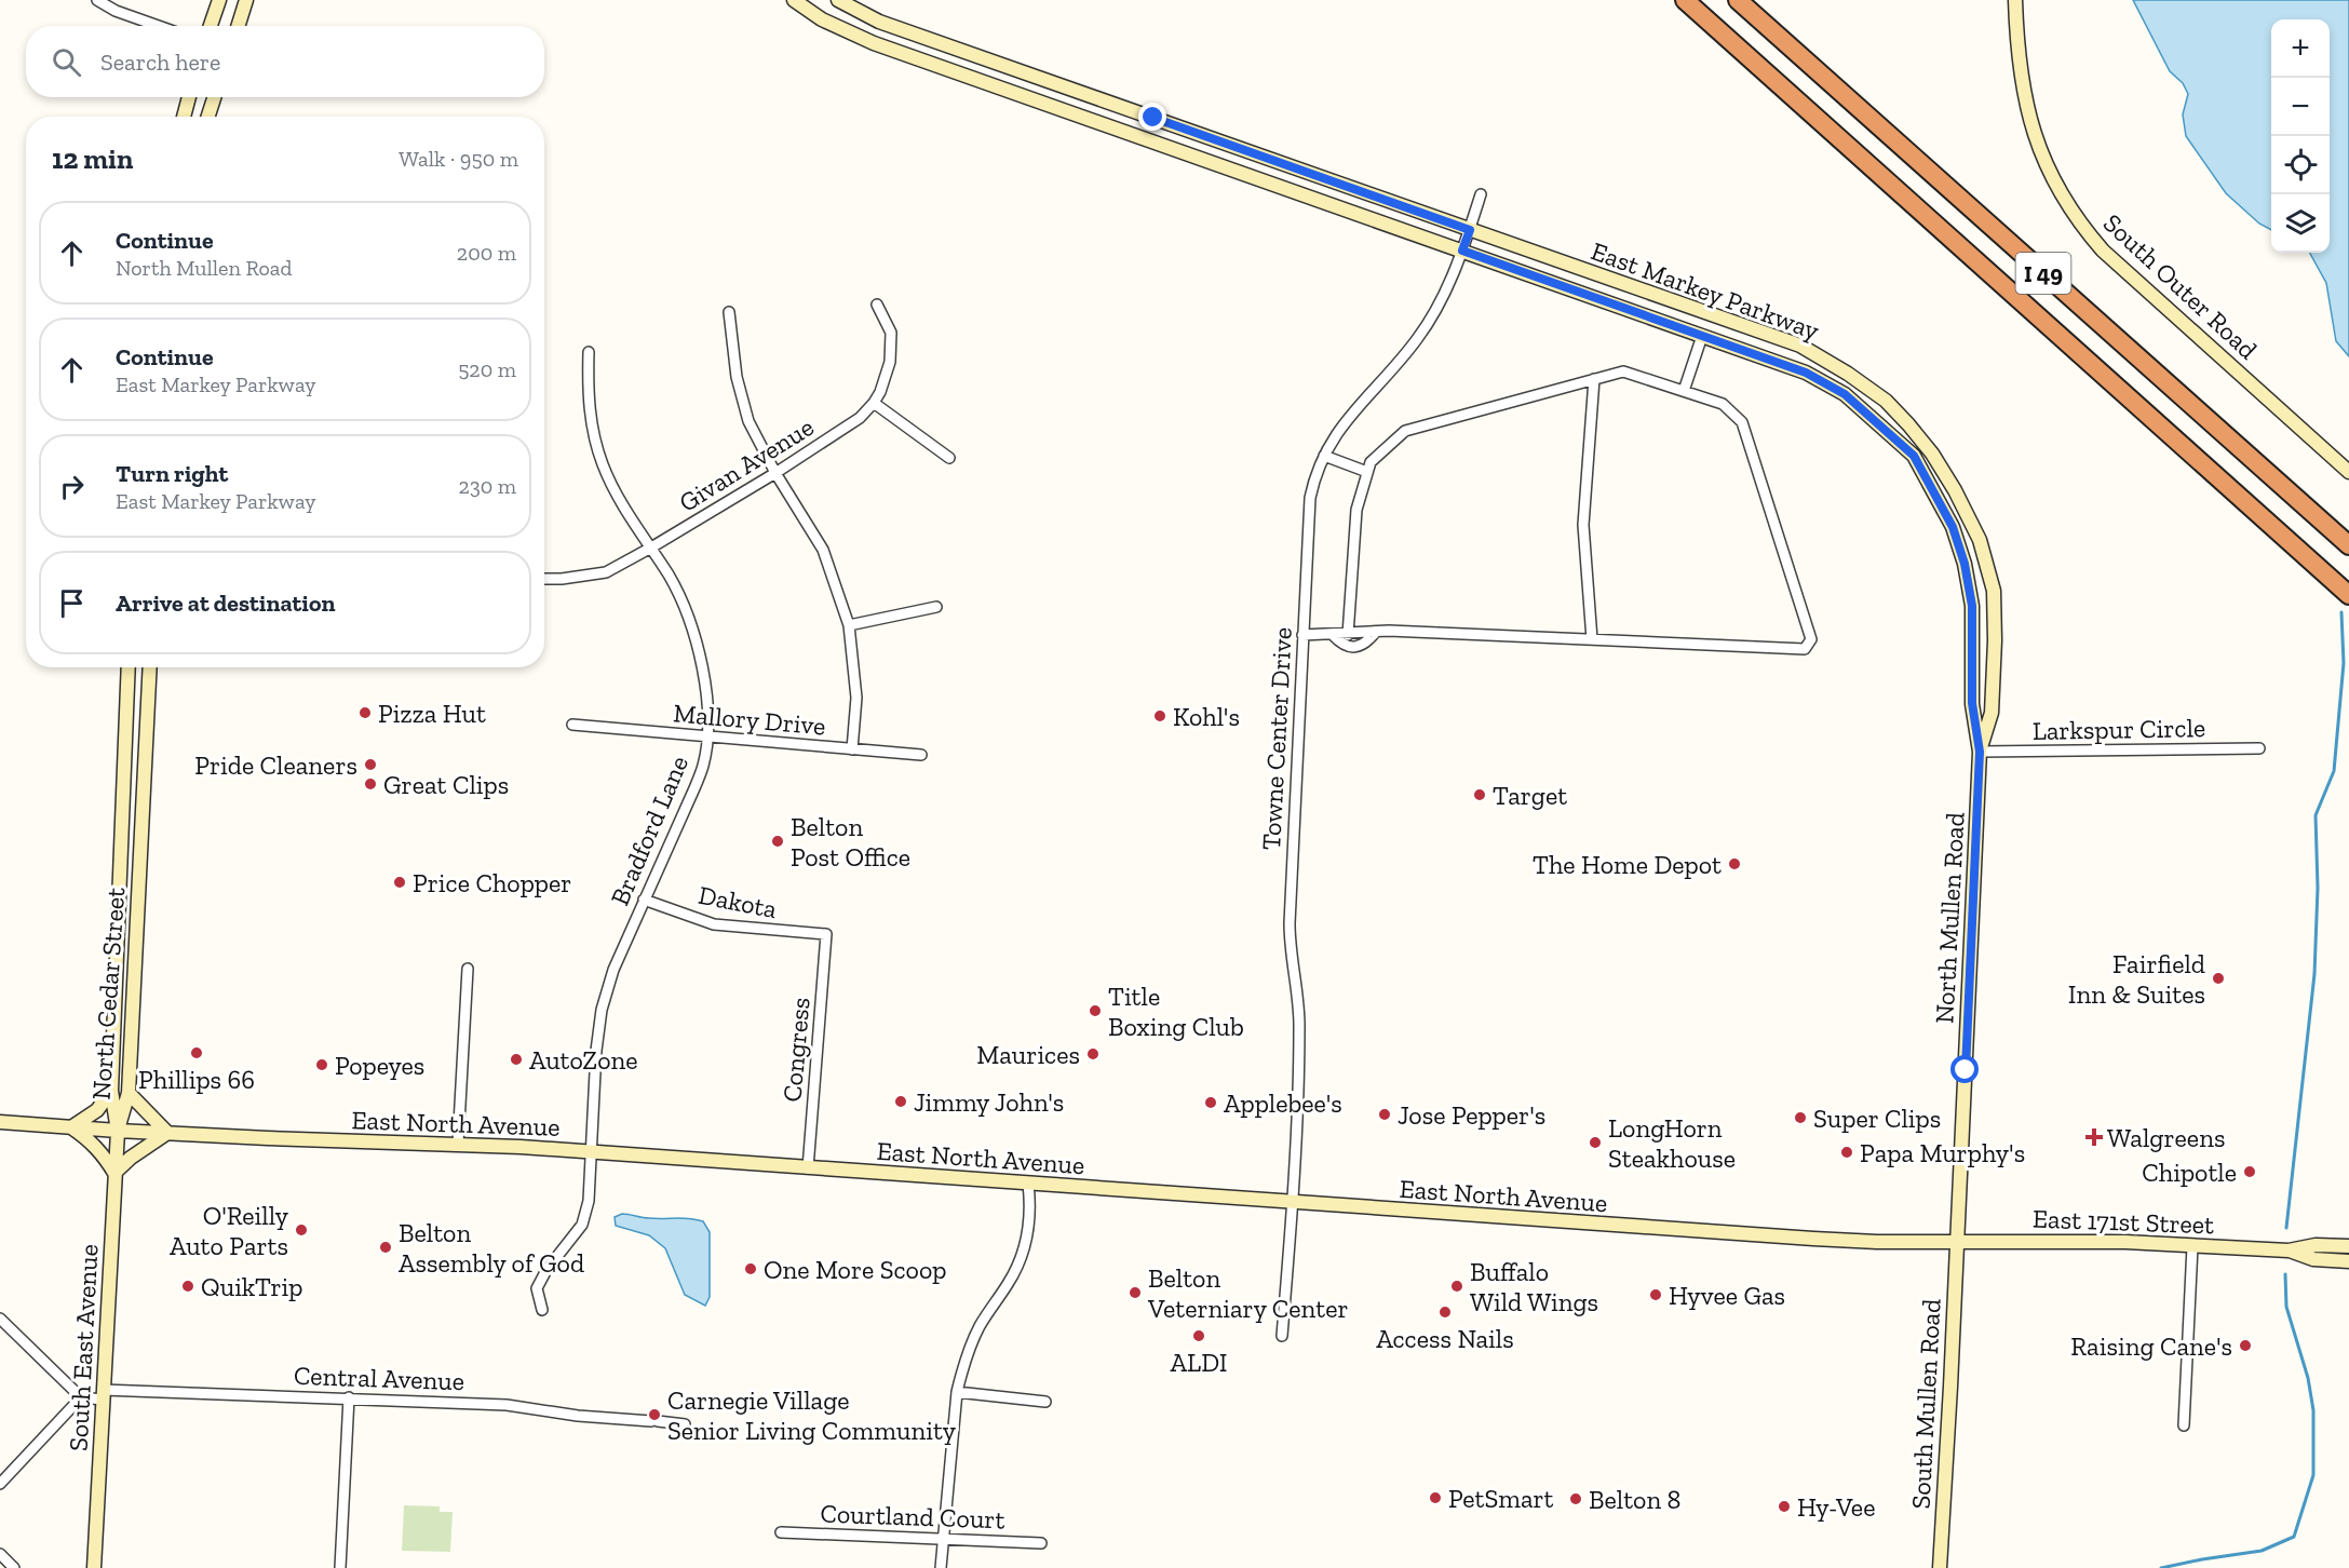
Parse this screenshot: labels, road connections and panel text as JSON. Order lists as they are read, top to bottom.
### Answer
{
  "streets": {
    "highway": ["I 49"],
    "street": [
      "South Outer Road",
      "East Markey Parkway",
      "Givan Avenue",
      "Mallory Drive",
      "Larkspur Circle",
      "Towne Center Drive",
      "Bradford Lane",
      "Dakota",
      "North Mullen Road",
      "North Cedar Street",
      "Congress",
      "East North Avenue",
      "East 171st Street",
      "South East Avenue",
      "Central Avenue",
      "South Mullen Road",
      "Courtland Court"
    ]
  },
  "crossings": [
    ["East Markey Parkway", "Larkspur Circle"],
    ["East Markey Parkway", "Towne Center Drive"],
    ["East Markey Parkway", "North Mullen Road"],
    ["Givan Avenue", "Bradford Lane"],
    ["Mallory Drive", "Bradford Lane"],
    ["Larkspur Circle", "North Mullen Road"],
    ["Towne Center Drive", "East North Avenue"],
    ["Bradford Lane", "Dakota"],
    ["Bradford Lane", "East North Avenue"],
    ["Dakota", "Congress"],
    ["North Mullen Road", "East North Avenue"],
    ["North Mullen Road", "East 171st Street"],
    ["North Mullen Road", "South Mullen Road"],
    ["North Cedar Street", "East North Avenue"],
    ["North Cedar Street", "South East Avenue"],
    ["Congress", "East North Avenue"],
    ["East North Avenue", "East 171st Street"],
    ["East North Avenue", "South East Avenue"],
    ["East North Avenue", "South Mullen Road"],
    ["East 171st Street", "South Mullen Road"],
    ["South East Avenue", "Central Avenue"]
  ],
  "places": {
    "other": [
      "Pizza Hut",
      "Kohl's",
      "Pride Cleaners",
      "Great Clips",
      "Target",
      "Belton Post Office",
      "The Home Depot",
      "Price Chopper",
      "Fairfield Inn & Suites",
      "Title Boxing Club",
      "Phillips 66",
      "Maurices",
      "AutoZone",
      "Popeyes",
      "Jimmy John's",
      "Applebee's",
      "Jose Pepper's",
      "Super Clips",
      "LongHorn Steakhouse",
      "Papa Murphy's",
      "Chipotle",
      "O'Reilly Auto Parts",
      "Belton Assembly of God",
      "One More Scoop",
      "QuikTrip",
      "Buffalo Wild Wings",
      "Belton Veterniary Center",
      "Hyvee Gas",
      "Access Nails",
      "ALDI",
      "Raising Cane's",
      "Carnegie Village Senior Living Community",
      "PetSmart",
      "Belton 8",
      "Hy-Vee"
    ],
    "health": ["Walgreens"]
  },
  "page": {
    "map_buttons": ["+", "−"],
    "search": "Search here",
    "heading": ["12 min", "Walk · 950 m"],
    "list": [
      ["Continue", "North Mullen Road", "200 m"],
      ["Continue", "East Markey Parkway", "520 m"],
      ["Turn right", "East Markey Parkway", "230 m"],
      "Arrive at destination"
    ]
  }
}
